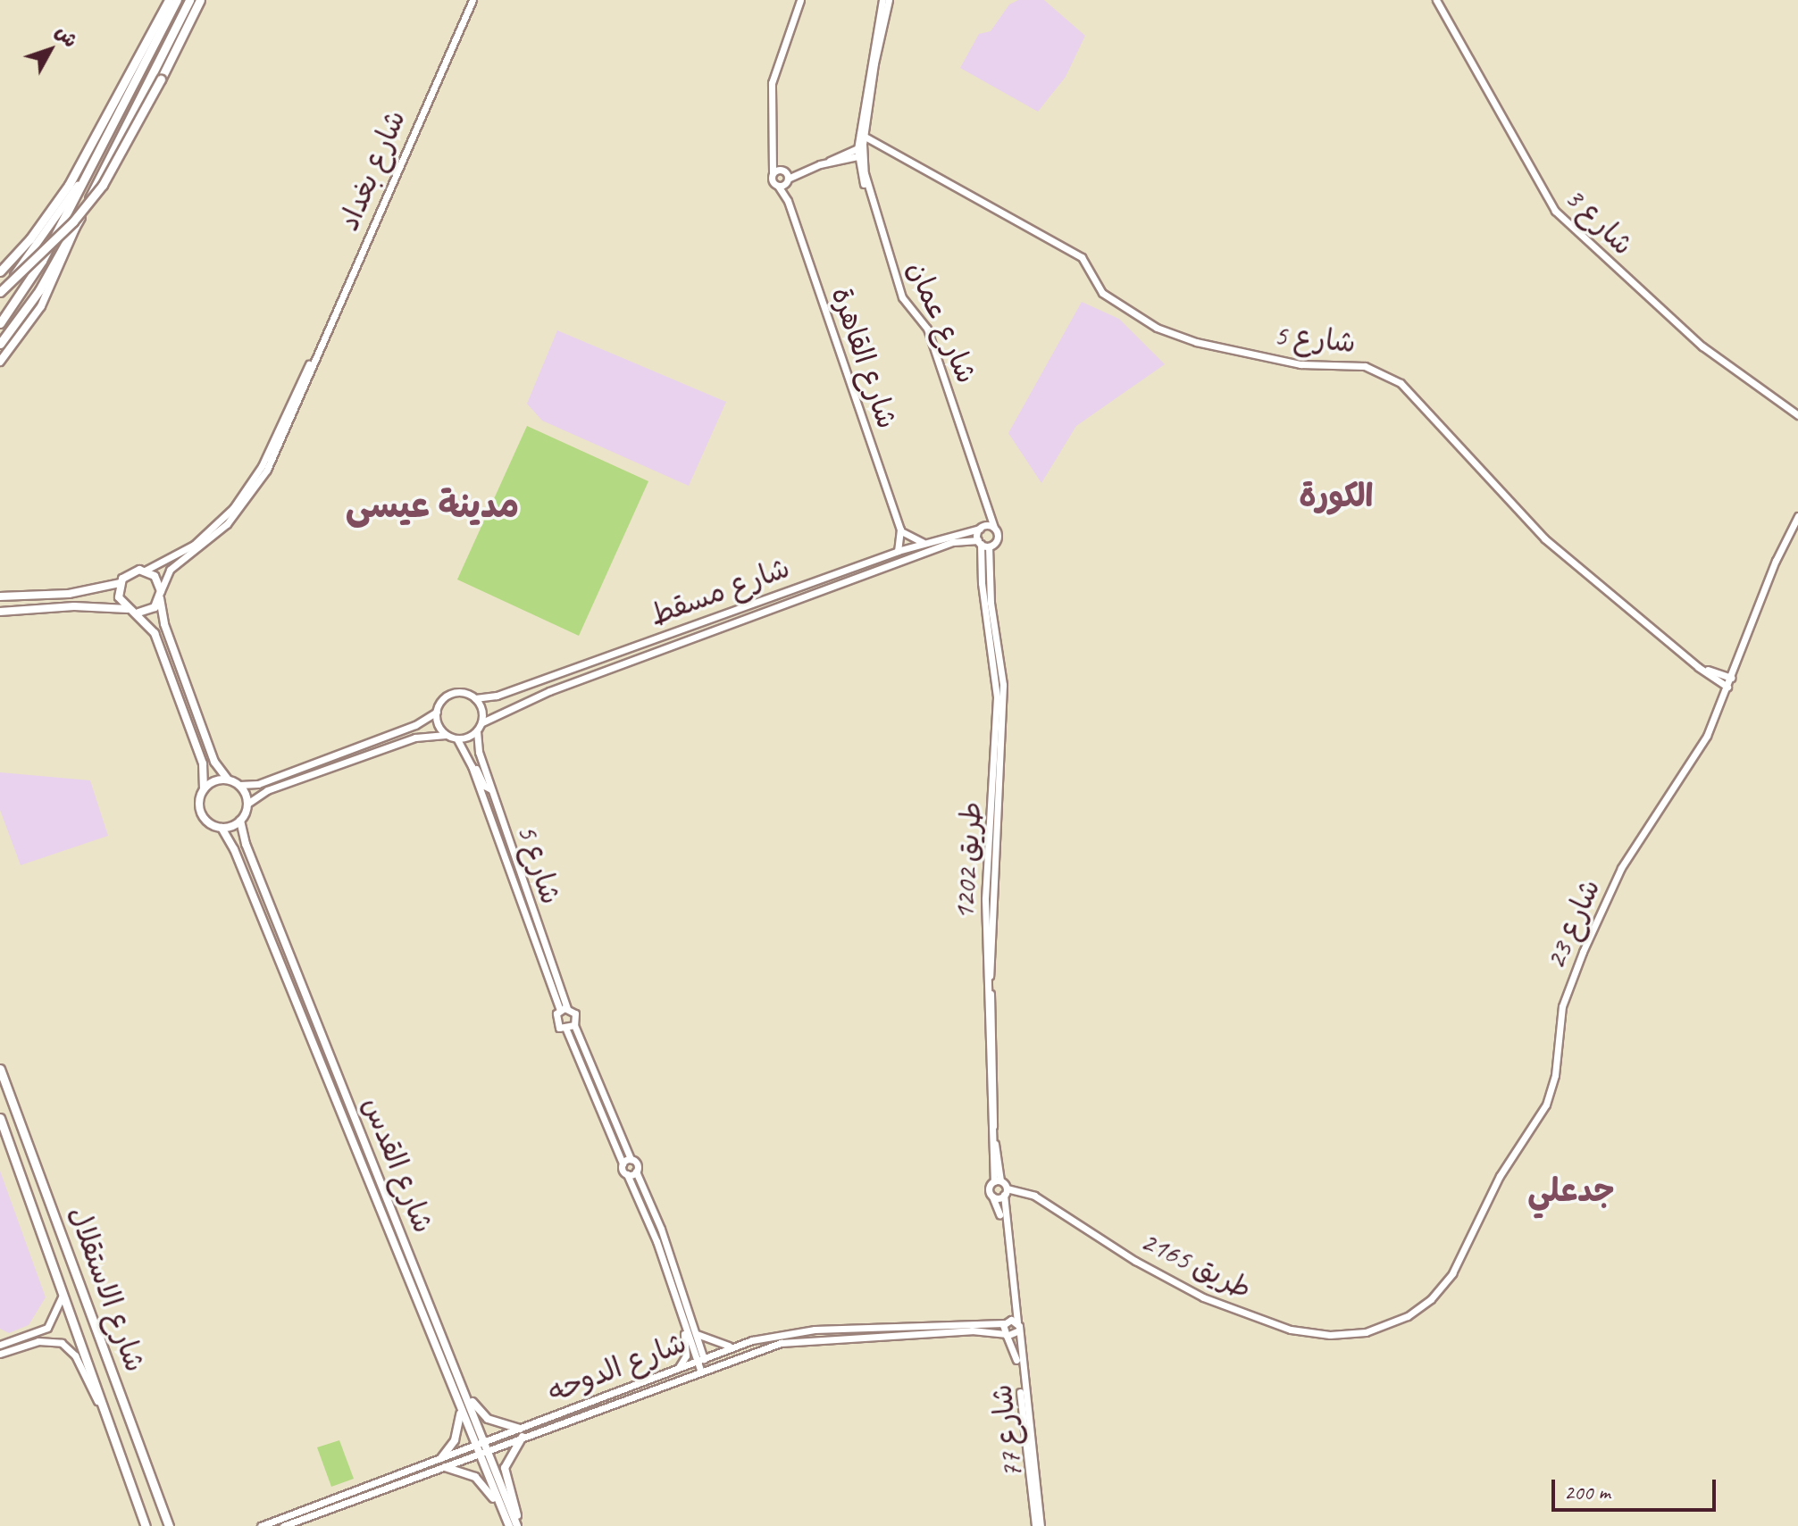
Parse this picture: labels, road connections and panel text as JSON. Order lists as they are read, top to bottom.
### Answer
{
  "streets": {
    "main road": ["شارع القدس", "شارع الاستقلال"],
    "street": [
      "شارع بغداد",
      "شارع 3",
      "شارع عمان",
      "شارع 5",
      "شارع القاهرة",
      "شارع مسقط",
      "طريق 1202",
      "شارع 23",
      "طريق 2165",
      "شارع الدوحه",
      "شارع 77"
    ]
  },
  "crossings": [
    ["شارع عمان", "شارع 5"],
    ["شارع عمان", "شارع مسقط"],
    ["شارع عمان", "طريق 1202"],
    ["شارع 5", "شارع مسقط"],
    ["شارع 5", "شارع 23"],
    ["شارع القاهرة", "شارع مسقط"],
    ["شارع مسقط", "طريق 1202"],
    ["شارع 23", "طريق 2165"],
    ["شارع القدس", "شارع الدوحه"],
    ["طريق 2165", "شارع 77"],
    ["شارع الدوحه", "شارع 77"]
  ],
  "districts": ["الكورة", "مدينة عيسى", "جدعلي"],
  "scale_bar": "200 m",
  "north": "top right"
}
